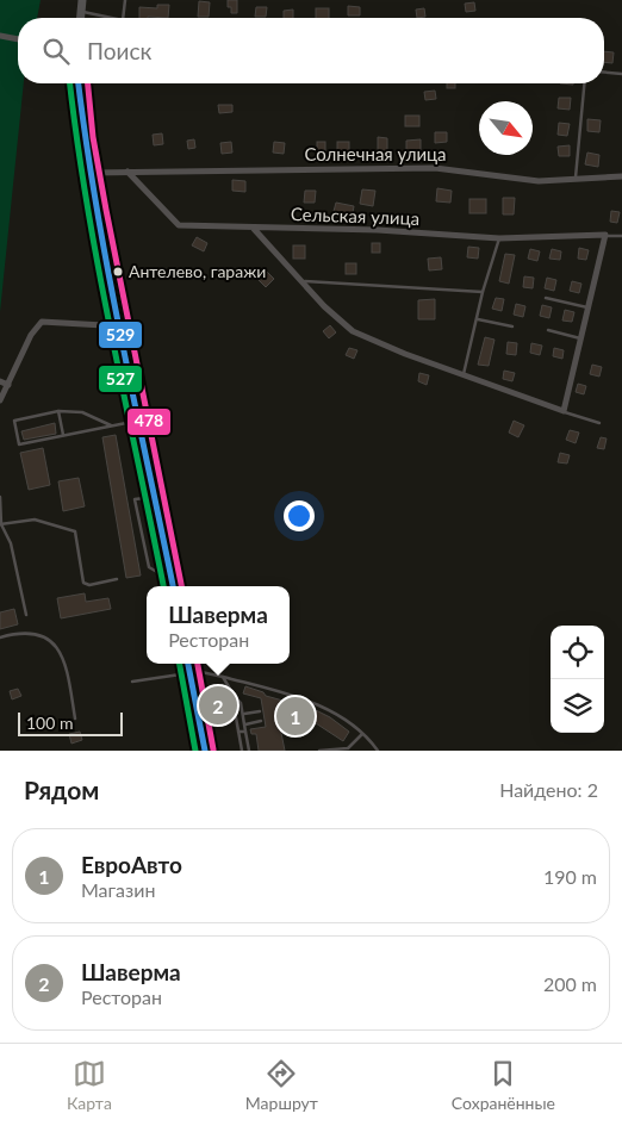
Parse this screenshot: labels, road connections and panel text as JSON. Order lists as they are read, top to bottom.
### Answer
{
  "streets": {
    "street": ["Солнечная улица", "Сельская улица"]
  },
  "crossings": [
    ["Солнечная улица", "Сельская улица"]
  ],
  "places": ["Антелево, гаражи"],
  "lines": ["transit line 529", "transit line 527", "transit line 478"],
  "scale_bar": "100 m",
  "north": "bottom right",
  "page": {
    "search": "Поиск",
    "popup": ["Шаверма", "Ресторан"],
    "pins": ["2", "1"],
    "scale": "100 m",
    "heading": ["Рядом", "Найдено: 2"],
    "list": [
      {
        "mark": "1",
        "name": "ЕвроАвто",
        "note": "Магазин",
        "value": "190 m"
      },
      {
        "mark": "2",
        "name": "Шаверма",
        "note": "Ресторан",
        "value": "200 m"
      }
    ],
    "nav": ["Карта", "Маршрут", "Сохранённые"]
  }
}
